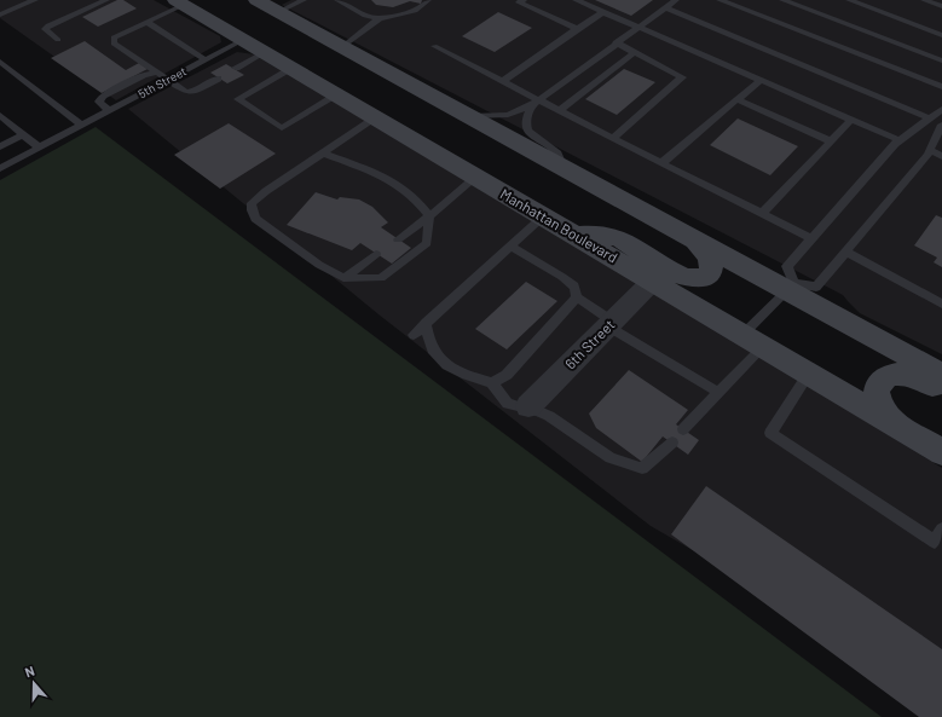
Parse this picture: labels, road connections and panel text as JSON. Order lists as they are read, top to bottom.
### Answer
{
  "streets": {
    "street": ["Manhattan Boulevard", "6th Street"],
    "lane": ["5th Street"]
  },
  "crossings": [
    ["5th Street", "Manhattan Boulevard"],
    ["Manhattan Boulevard", "6th Street"]
  ],
  "north": "top"
}
